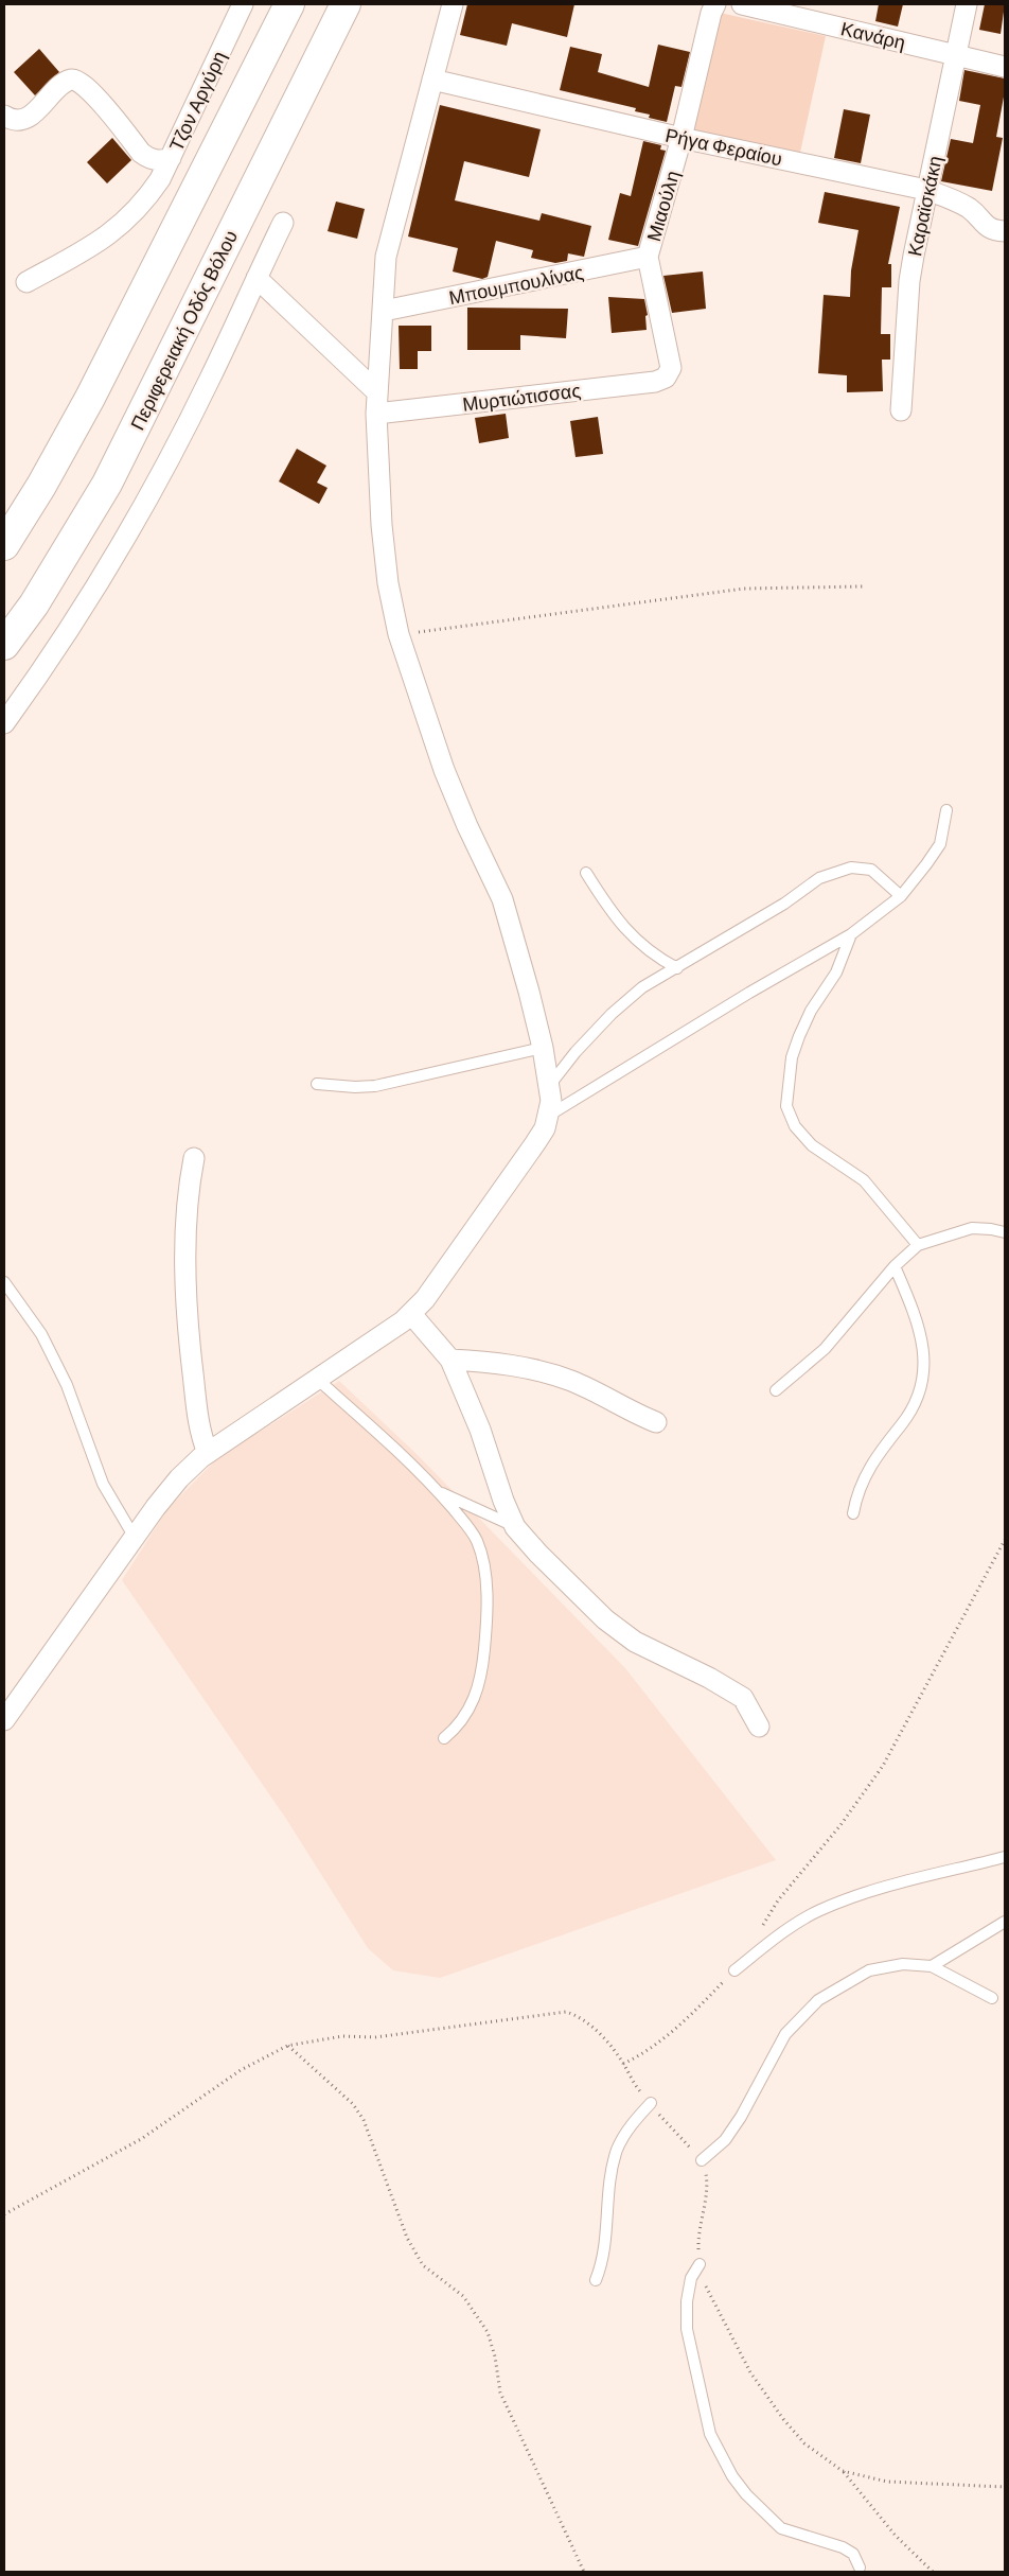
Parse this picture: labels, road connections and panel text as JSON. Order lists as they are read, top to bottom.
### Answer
{
  "streets": {
    "main road": ["Περιφερειακή Οδός Βόλου"],
    "street": [
      "Κανάρη",
      "Τζον Αργύρη",
      "Ρήγα Φεραίου",
      "Μιαούλη",
      "Καραϊσκάκη",
      "Μπουμπουλίνας",
      "Μυρτιώτισσας"
    ]
  },
  "crossings": [
    ["Κανάρη", "Καραϊσκάκη"],
    ["Ρήγα Φεραίου", "Μιαούλη"],
    ["Ρήγα Φεραίου", "Καραϊσκάκη"],
    ["Μιαούλη", "Μπουμπουλίνας"],
    ["Μιαούλη", "Μυρτιώτισσας"]
  ]
}
